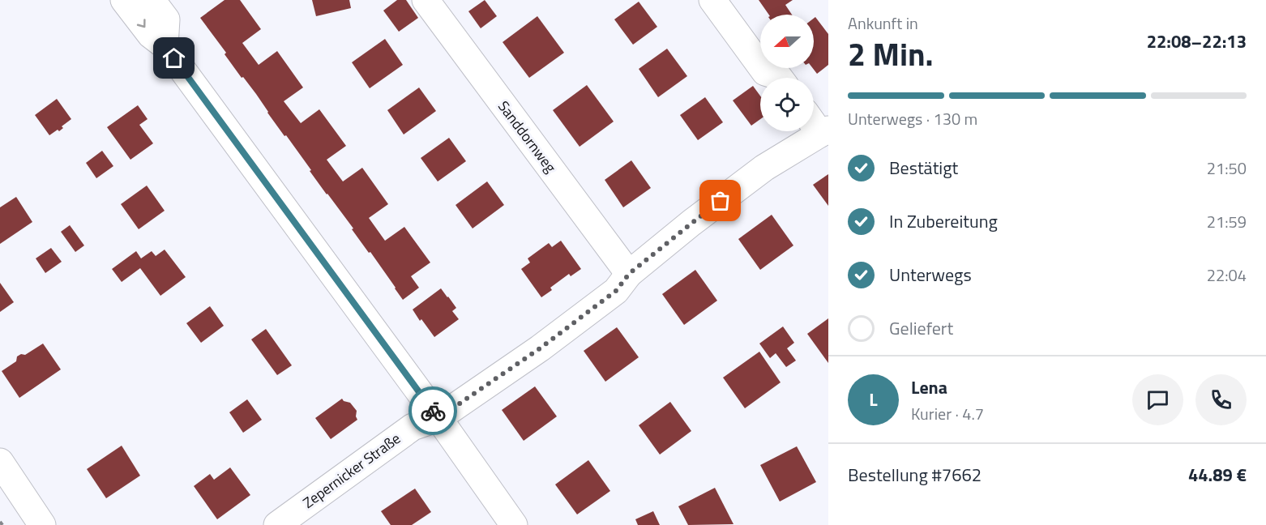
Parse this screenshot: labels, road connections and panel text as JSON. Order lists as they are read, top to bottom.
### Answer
{
  "streets": {
    "street": ["Sanddornweg", "Zepernicker Straße"]
  },
  "crossings": [
    ["Sanddornweg", "Zepernicker Straße"]
  ],
  "north": "left",
  "page": {
    "heading": ["2 Min.", "Ankunft in", "22:08–22:13"],
    "panel": [
      "Lena",
      "Kurier · 4.7",
      "Bestellung #7662",
      "44.89 €"
    ],
    "bar": "Unterwegs · 130 m",
    "list": [
      ["Bestätigt", "21:50"],
      ["In Zubereitung", "21:59"],
      ["Unterwegs", "22:04"],
      "Geliefert"
    ],
    "round": "L"
  }
}
